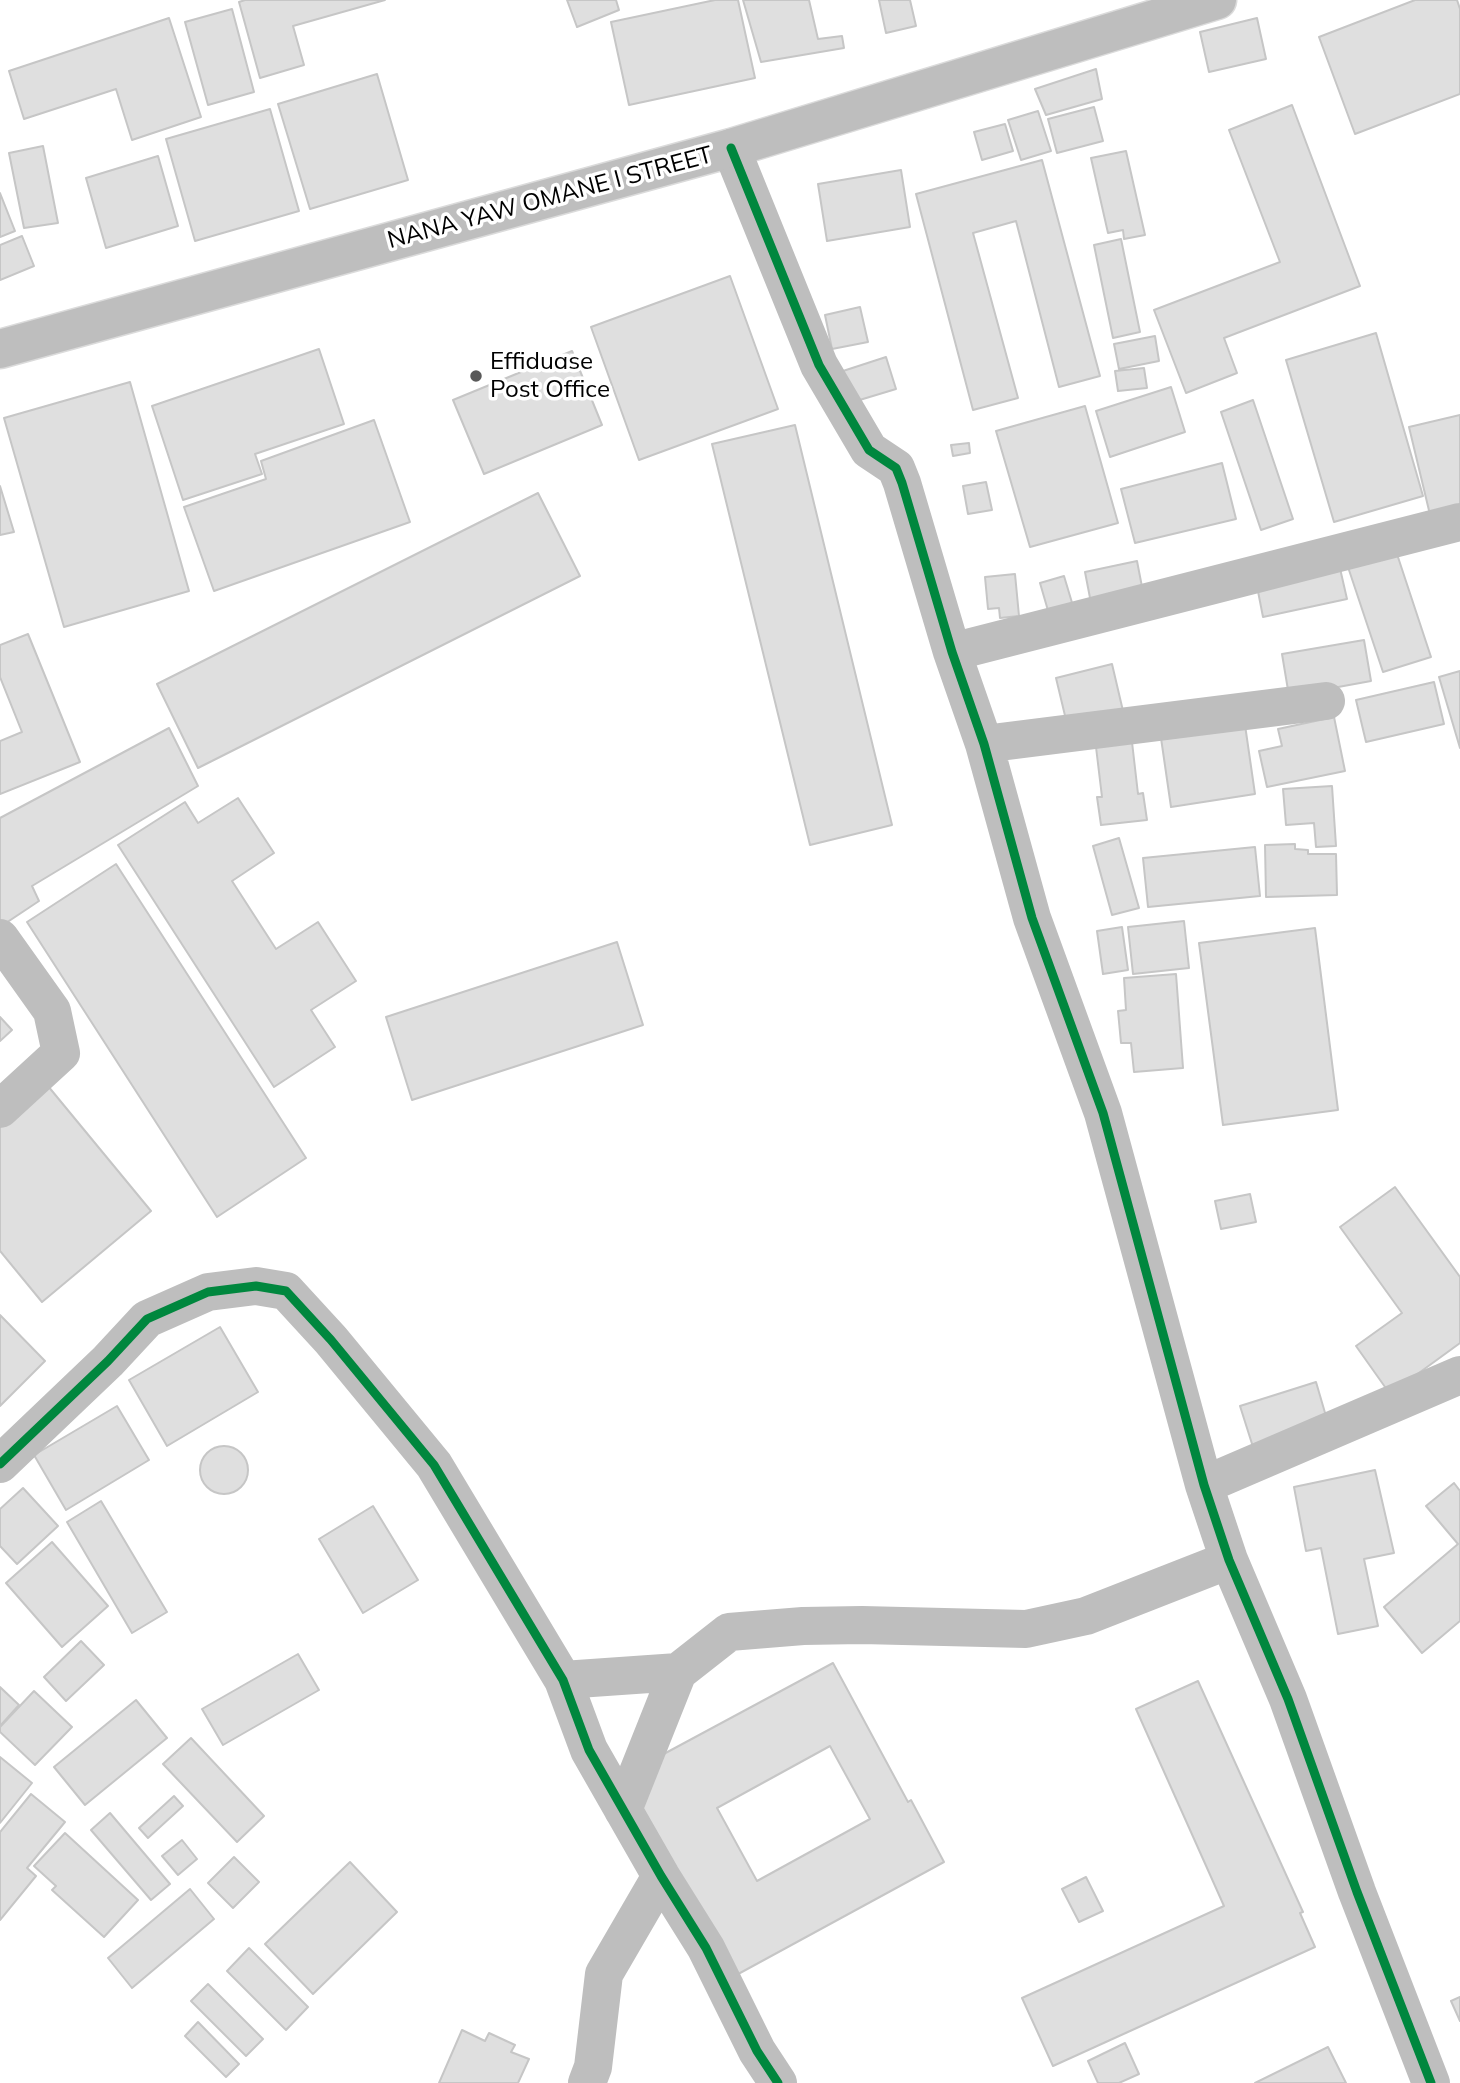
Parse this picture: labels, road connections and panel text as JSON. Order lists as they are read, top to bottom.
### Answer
{
  "streets": {
    "street": ["NANA YAW OMANE I STREET"]
  },
  "places": ["Effiduase Post Office"]
}
